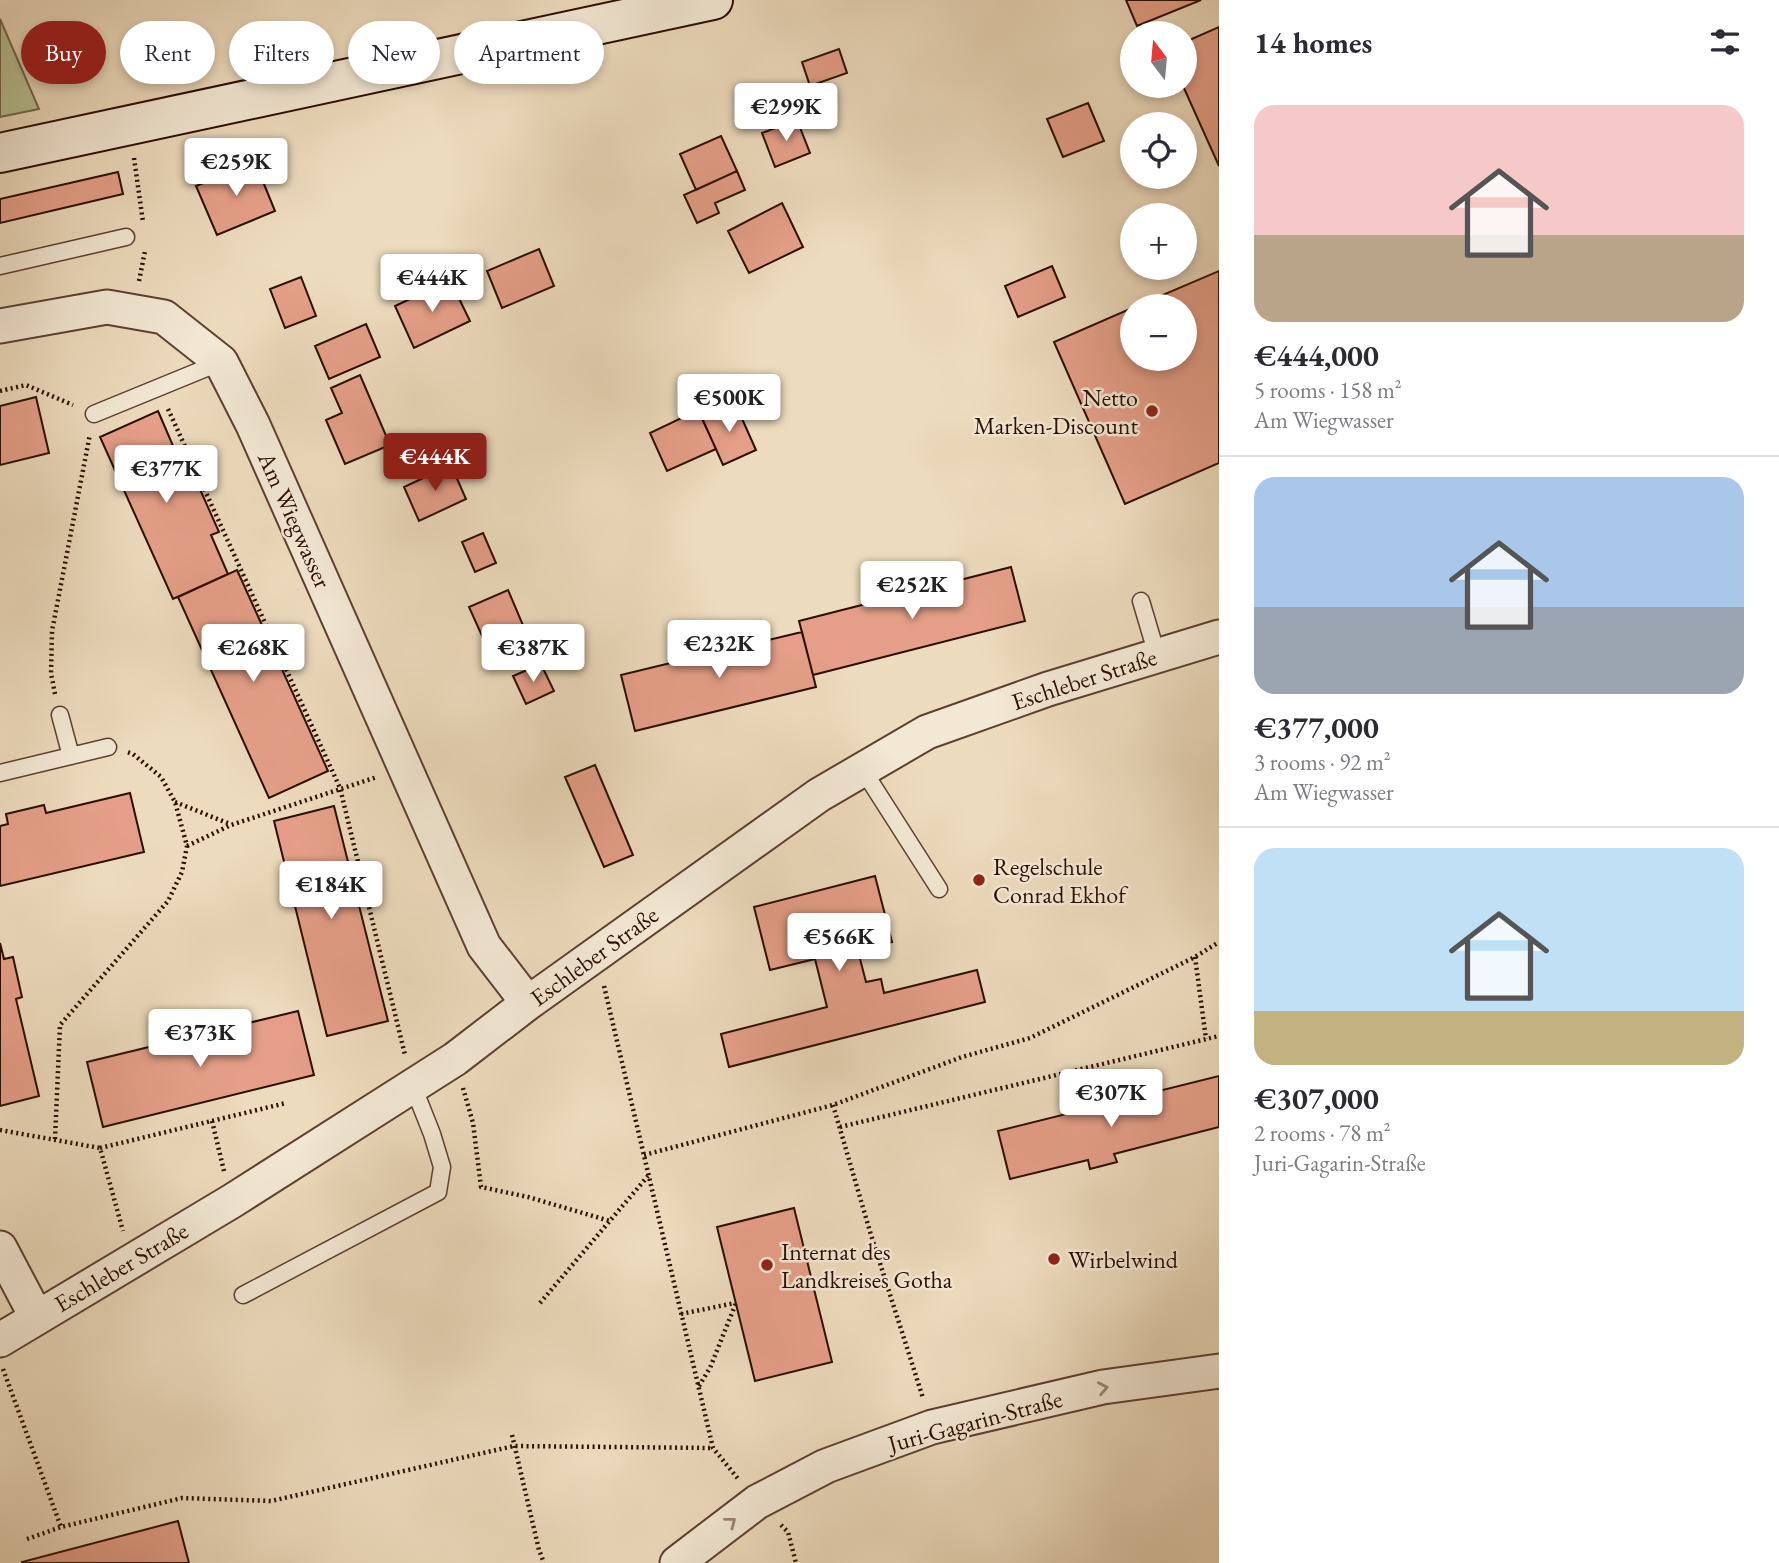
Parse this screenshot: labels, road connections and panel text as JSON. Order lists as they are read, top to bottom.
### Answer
{
  "streets": {
    "street": ["Am Wiegwasser", "Eschleber Straße", "Juri-Gagarin-Straße"]
  },
  "crossings": [
    ["Am Wiegwasser", "Eschleber Straße"]
  ],
  "one_way": ["Juri-Gagarin-Straße"],
  "places": [
    "Netto Marken-Discount",
    "Regelschule Conrad Ekhof",
    "Wirbelwind",
    "Internat des Landkreises Gotha"
  ],
  "north": "top",
  "page": {
    "heading": "14 homes",
    "map_buttons": ["+", "−"],
    "chip": [
      "Buy",
      "Rent",
      "Filters",
      "New",
      "Apartment"
    ],
    "price": [
      "€299K",
      "€259K",
      "€444K",
      "€500K",
      "€444K",
      "€377K",
      "€252K",
      "€232K",
      "€268K",
      "€387K",
      "€184K",
      "€566K",
      "€373K",
      "€307K"
    ],
    "list": [
      {
        "name": "€444,000",
        "note": "5 rooms · 158 m² · Am Wiegwasser"
      },
      {
        "name": "€377,000",
        "note": "3 rooms · 92 m² · Am Wiegwasser"
      },
      {
        "name": "€307,000",
        "note": "2 rooms · 78 m² · Juri-Gagarin-Straße"
      }
    ]
  }
}
